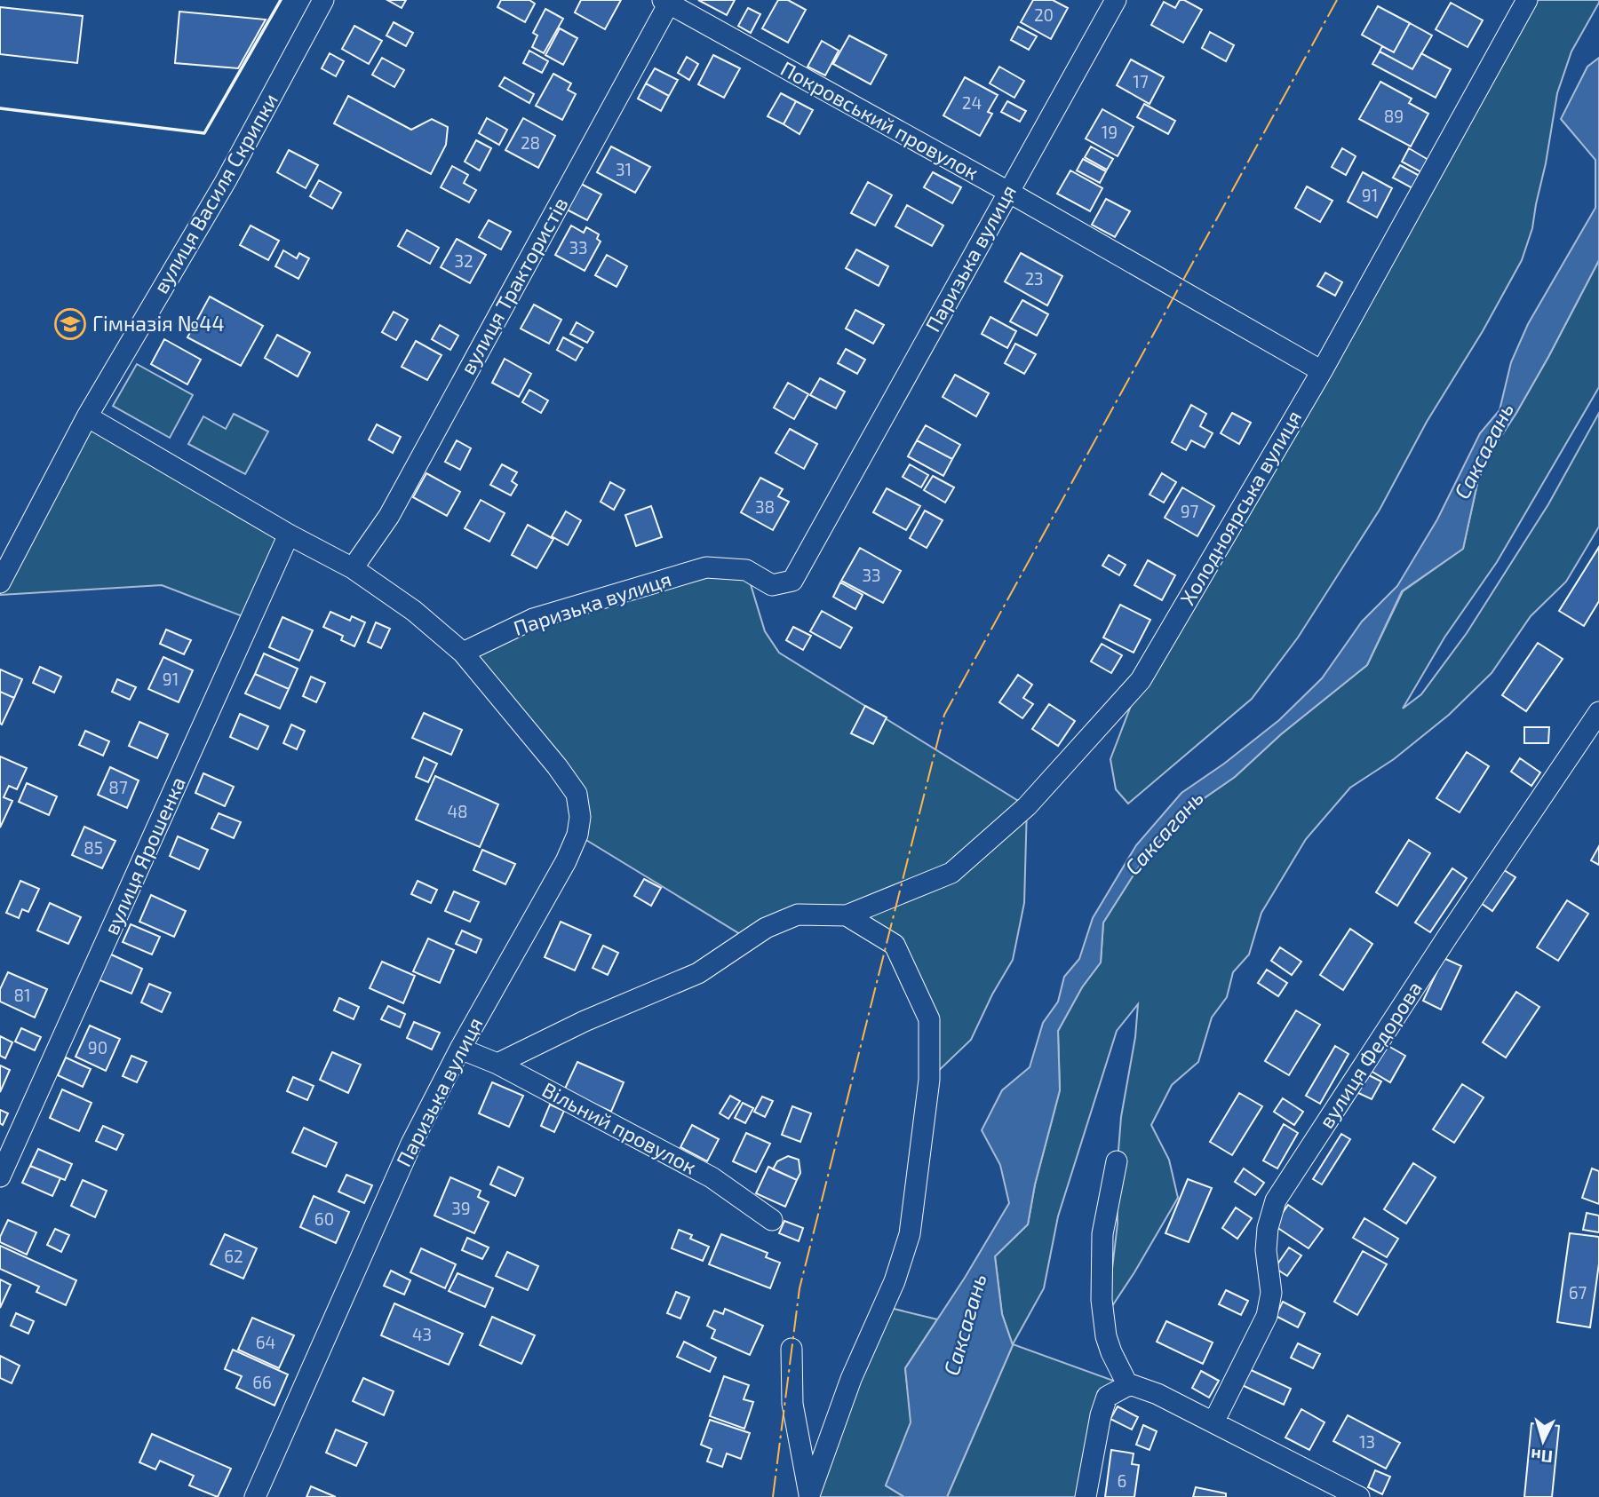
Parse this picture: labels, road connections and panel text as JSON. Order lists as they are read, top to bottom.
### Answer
{
  "streets": {
    "street": [
      "Покровський провулок",
      "вулиця Василя Скрипки",
      "Паризька вулиця",
      "вулиця Трактористів",
      "Холодноярська вулиця",
      "вулиця Ярошенка",
      "вулиця Федорова",
      "Вільний провулок"
    ]
  },
  "crossings": [
    ["Покровський провулок", "Паризька вулиця"],
    ["Покровський провулок", "вулиця Трактористів"],
    ["Покровський провулок", "Холодноярська вулиця"],
    ["Паризька вулиця", "Вільний провулок"]
  ],
  "water": ["Саксагань"],
  "places": {
    "school or university": ["Гімназія №44"]
  },
  "house_numbers": [
    "20",
    "17",
    "24",
    "89",
    "19",
    "28",
    "31",
    "91",
    "33",
    "32",
    "23",
    "38",
    "97",
    "33",
    "91",
    "87",
    "48",
    "85",
    "81",
    "90",
    "39",
    "60",
    "62",
    "67",
    "43",
    "64",
    "66",
    "13",
    "6"
  ],
  "north": "bottom"
}
